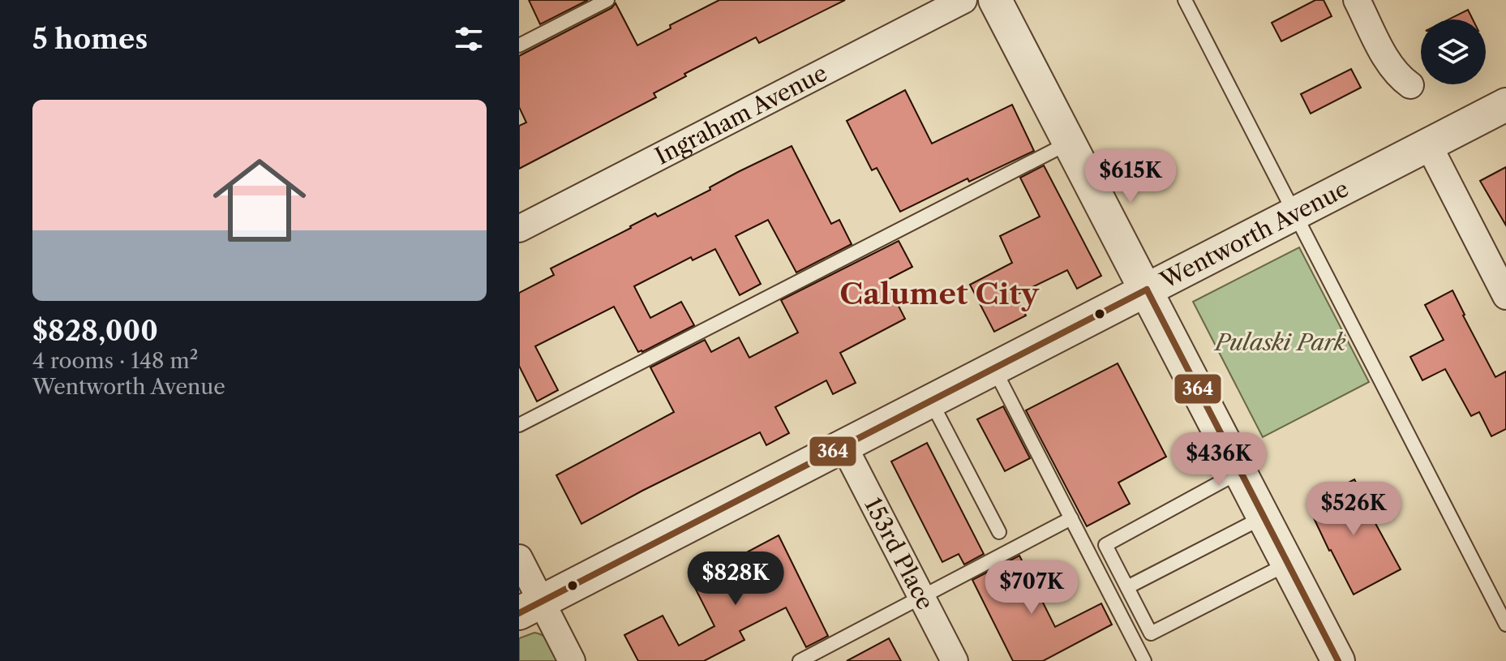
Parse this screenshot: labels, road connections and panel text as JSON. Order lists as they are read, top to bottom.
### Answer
{
  "streets": {
    "street": ["Ingraham Avenue", "Wentworth Avenue", "153rd Place"]
  },
  "crossings": [
    ["Wentworth Avenue", "153rd Place"]
  ],
  "districts": ["Calumet City"],
  "parks": ["Pulaski Park"],
  "lines": ["transit line 364"],
  "page": {
    "heading": "5 homes",
    "list": [
      {
        "name": "$828,000",
        "note": "4 rooms · 148 m² · Wentworth Avenue"
      }
    ],
    "price": [
      "$615K",
      "$436K",
      "$526K",
      "$828K",
      "$707K"
    ]
  }
}
